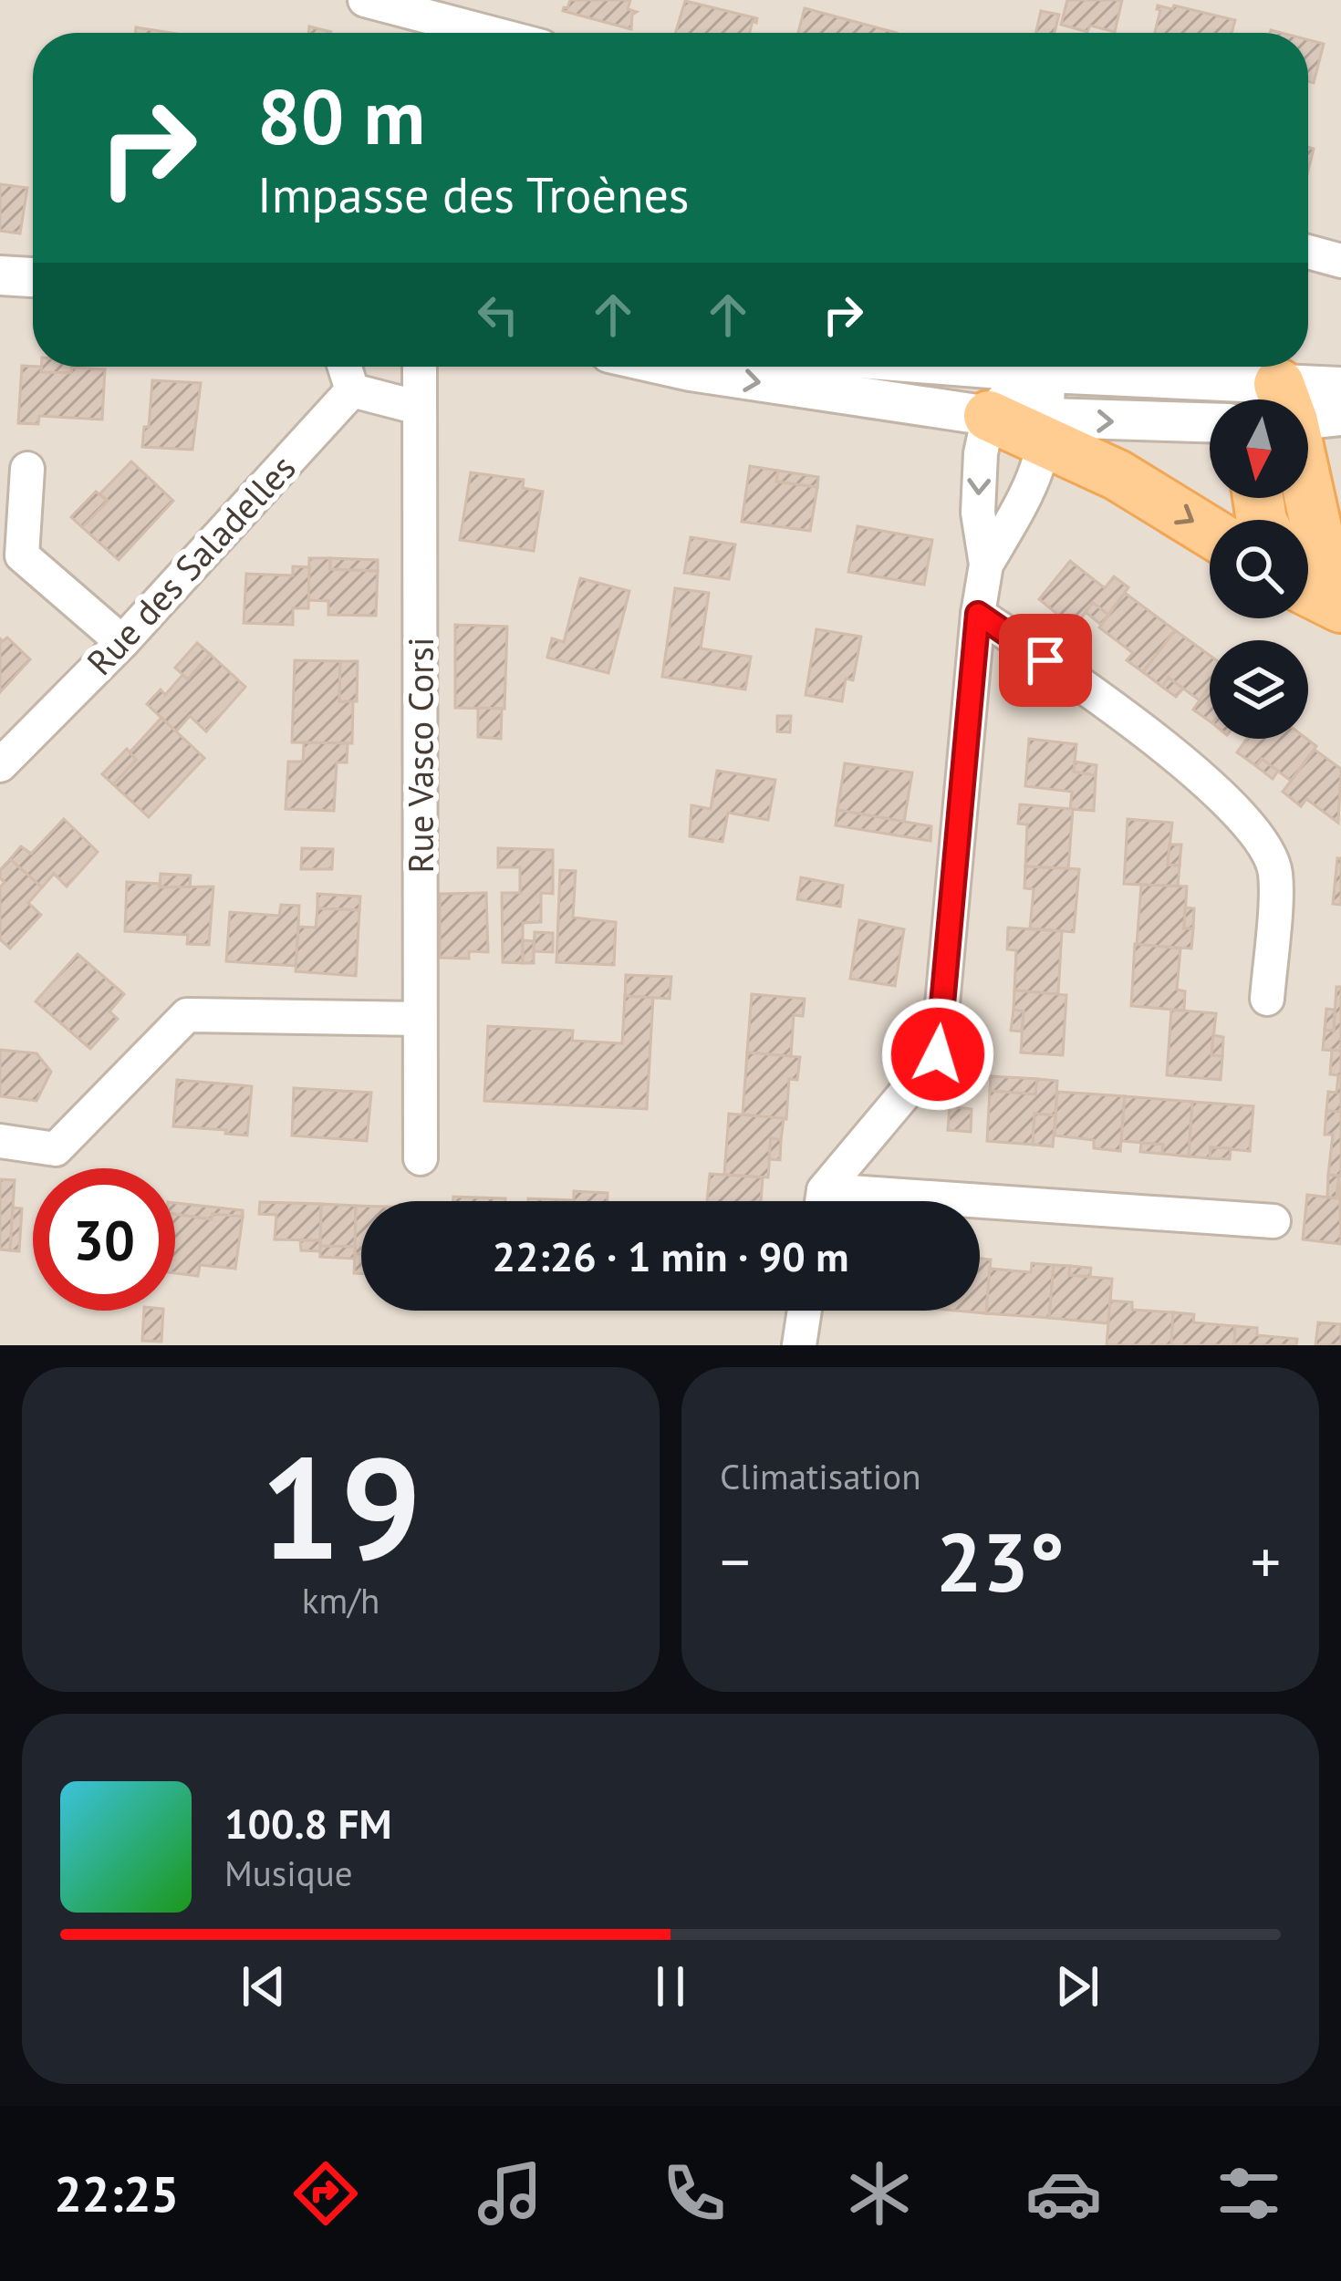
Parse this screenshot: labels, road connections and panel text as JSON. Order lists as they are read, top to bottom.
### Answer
{
  "streets": {
    "street": ["Rue des Saladelles", "Rue Vasco Corsi"]
  },
  "north": "bottom",
  "page": {
    "turn": ["80 m", "Impasse des Troènes"],
    "limit": "30",
    "trip": "22:26 · 1 min · 90 m",
    "tile": [
      ["19", "km/h"],
      "Climatisation"
    ],
    "heat": ["−", "23°", "+"],
    "song": ["100.8 FM", "Musique"],
    "tabs": "22:25"
  }
}
